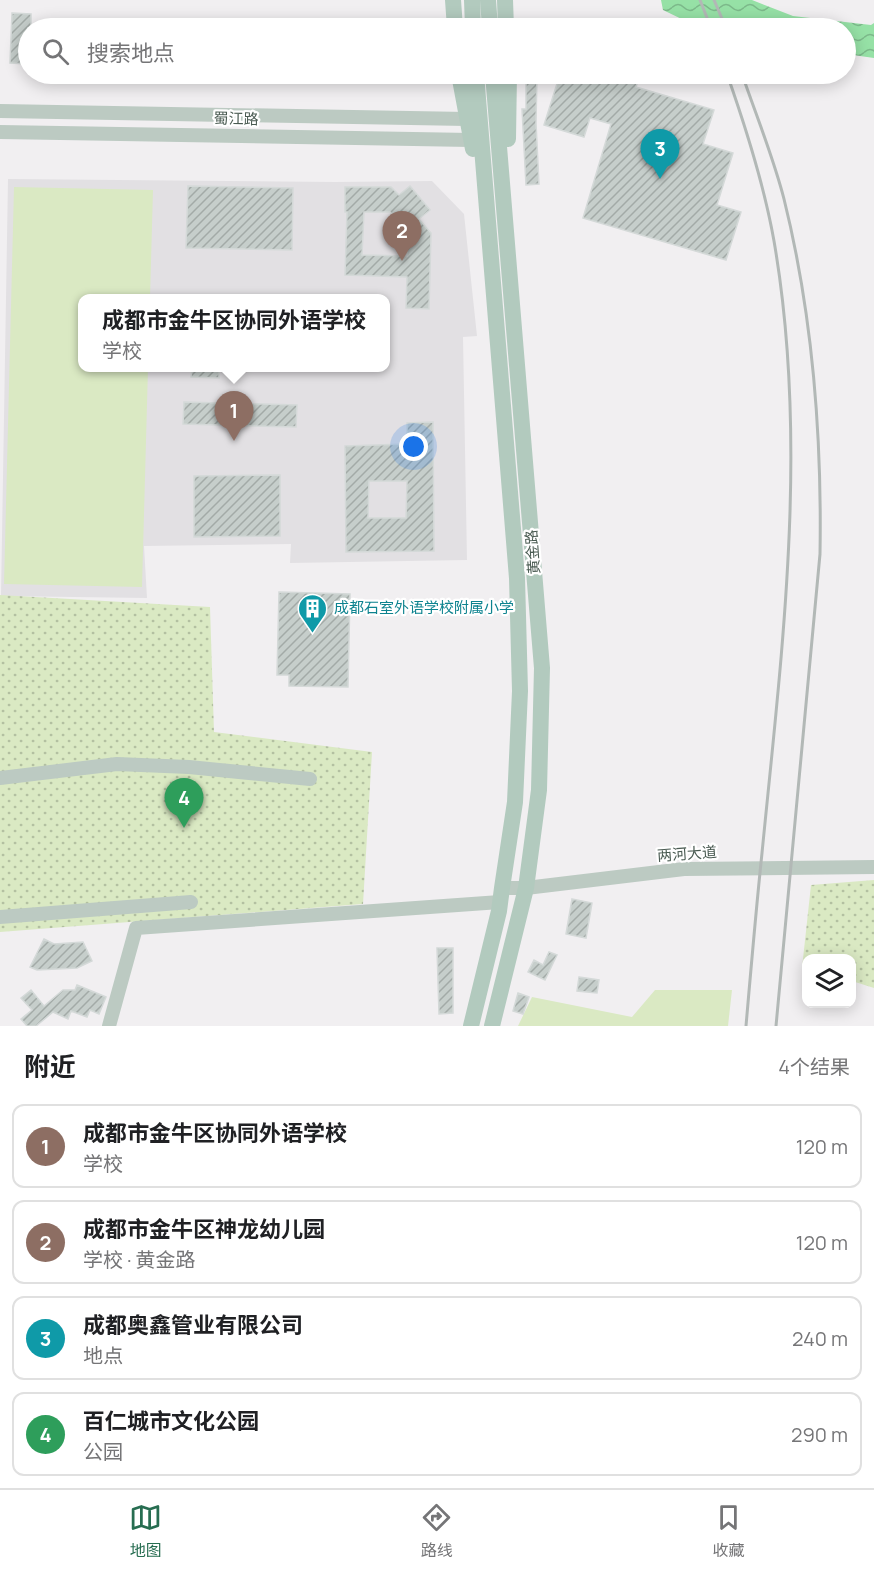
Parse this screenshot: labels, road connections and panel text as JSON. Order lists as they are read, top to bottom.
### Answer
{
  "streets": {
    "main road": ["黄金路"],
    "street": ["蜀江路", "两河大道"]
  },
  "crossings": [
    ["黄金路", "两河大道"]
  ],
  "places": {
    "building": ["成都石室外语学校附属小学"]
  },
  "page": {
    "search": "搜索地点",
    "pins": [
      "3",
      "2",
      "1",
      "4"
    ],
    "popup": ["成都市金牛区协同外语学校", "学校"],
    "heading": ["附近", "4个结果"],
    "list": [
      {
        "mark": "1",
        "name": "成都市金牛区协同外语学校",
        "note": "学校",
        "value": "120 m"
      },
      {
        "mark": "2",
        "name": "成都市金牛区神龙幼儿园",
        "note": "学校 · 黄金路",
        "value": "120 m"
      },
      {
        "mark": "3",
        "name": "成都奥鑫管业有限公司",
        "note": "地点",
        "value": "240 m"
      },
      {
        "mark": "4",
        "name": "百仁城市文化公园",
        "note": "公园",
        "value": "290 m"
      }
    ],
    "nav": ["地图", "路线", "收藏"]
  }
}
